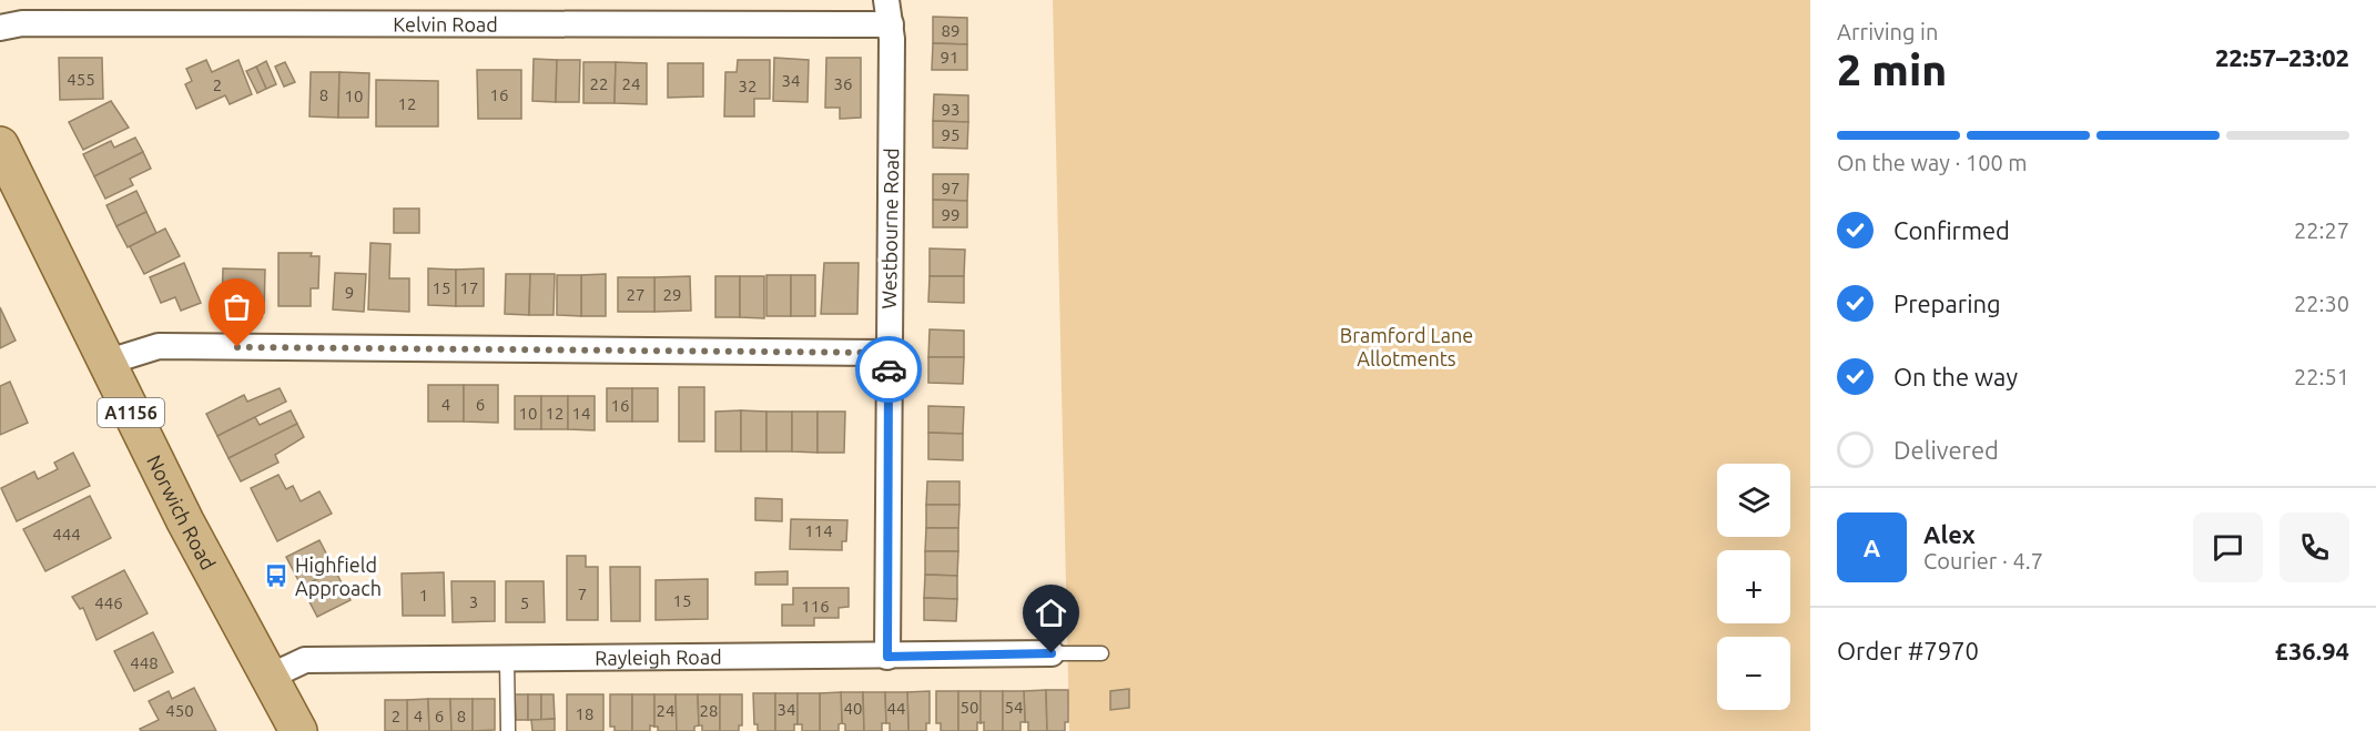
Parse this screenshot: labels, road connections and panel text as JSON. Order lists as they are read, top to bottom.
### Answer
{
  "streets": {
    "main road": ["A1156", "Norwich Road"],
    "street": ["Kelvin Road", "Westbourne Road", "Rayleigh Road"]
  },
  "crossings": [
    ["Kelvin Road", "Westbourne Road"],
    ["Westbourne Road", "Rayleigh Road"],
    ["Norwich Road", "Rayleigh Road"]
  ],
  "parks": ["Bramford Lane Allotments"],
  "places": {
    "bus stop": ["Highfield Approach"]
  },
  "house_numbers": [
    "89",
    "91",
    "455",
    "34",
    "22",
    "24",
    "36",
    "2",
    "32",
    "8",
    "16",
    "10",
    "12",
    "93",
    "95",
    "97",
    "99",
    "15",
    "17",
    "9",
    "27",
    "29",
    "4",
    "6",
    "16",
    "10",
    "12",
    "14",
    "114",
    "444",
    "7",
    "1",
    "15",
    "3",
    "446",
    "5",
    "116",
    "448",
    "50",
    "54",
    "40",
    "44",
    "34",
    "450",
    "24",
    "28",
    "18",
    "2",
    "4",
    "6",
    "8"
  ],
  "page": {
    "heading": ["2 min", "Arriving in", "22:57–23:02"],
    "panel": [
      "Alex",
      "Courier · 4.7",
      "Order #7970",
      "£36.94"
    ],
    "bar": "On the way · 100 m",
    "list": [
      ["Confirmed", "22:27"],
      ["Preparing", "22:30"],
      ["On the way", "22:51"],
      "Delivered"
    ],
    "map_buttons": ["+", "−"],
    "round": "A"
  }
}
